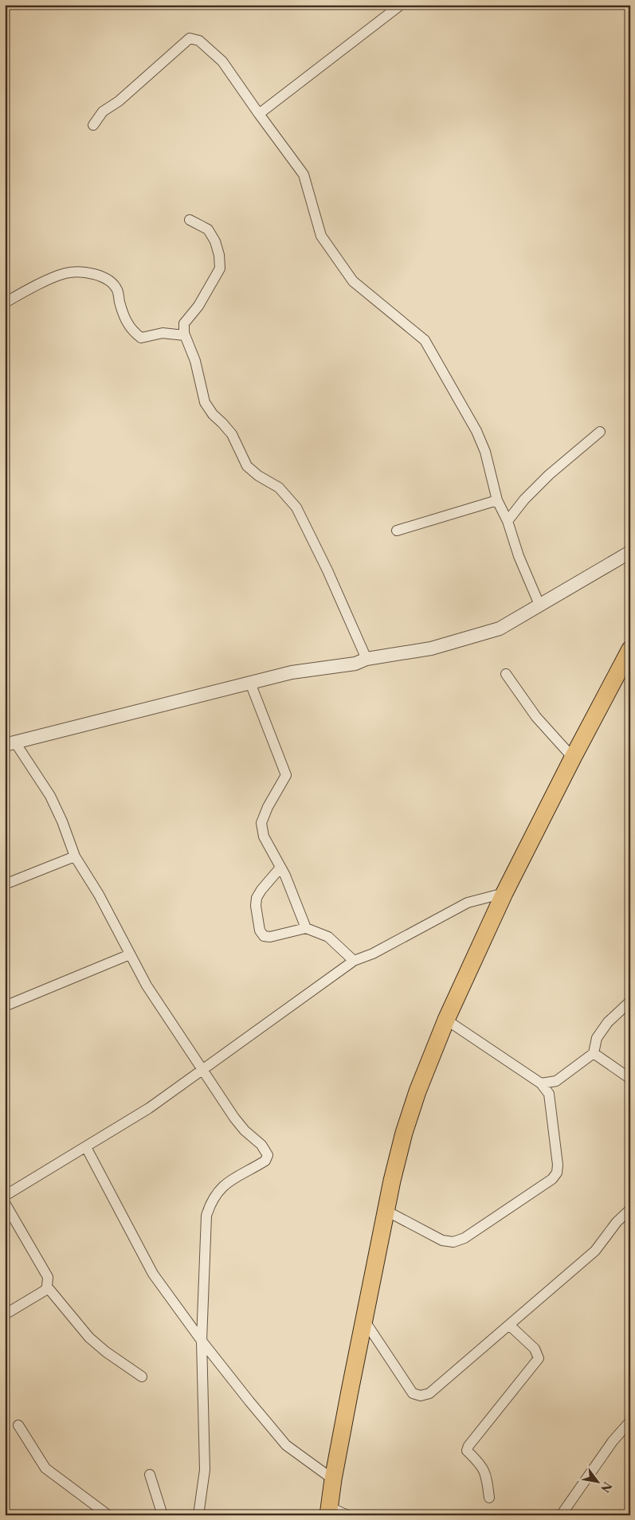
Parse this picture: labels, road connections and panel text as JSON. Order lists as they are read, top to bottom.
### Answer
{
  "north": "bottom right"
}
